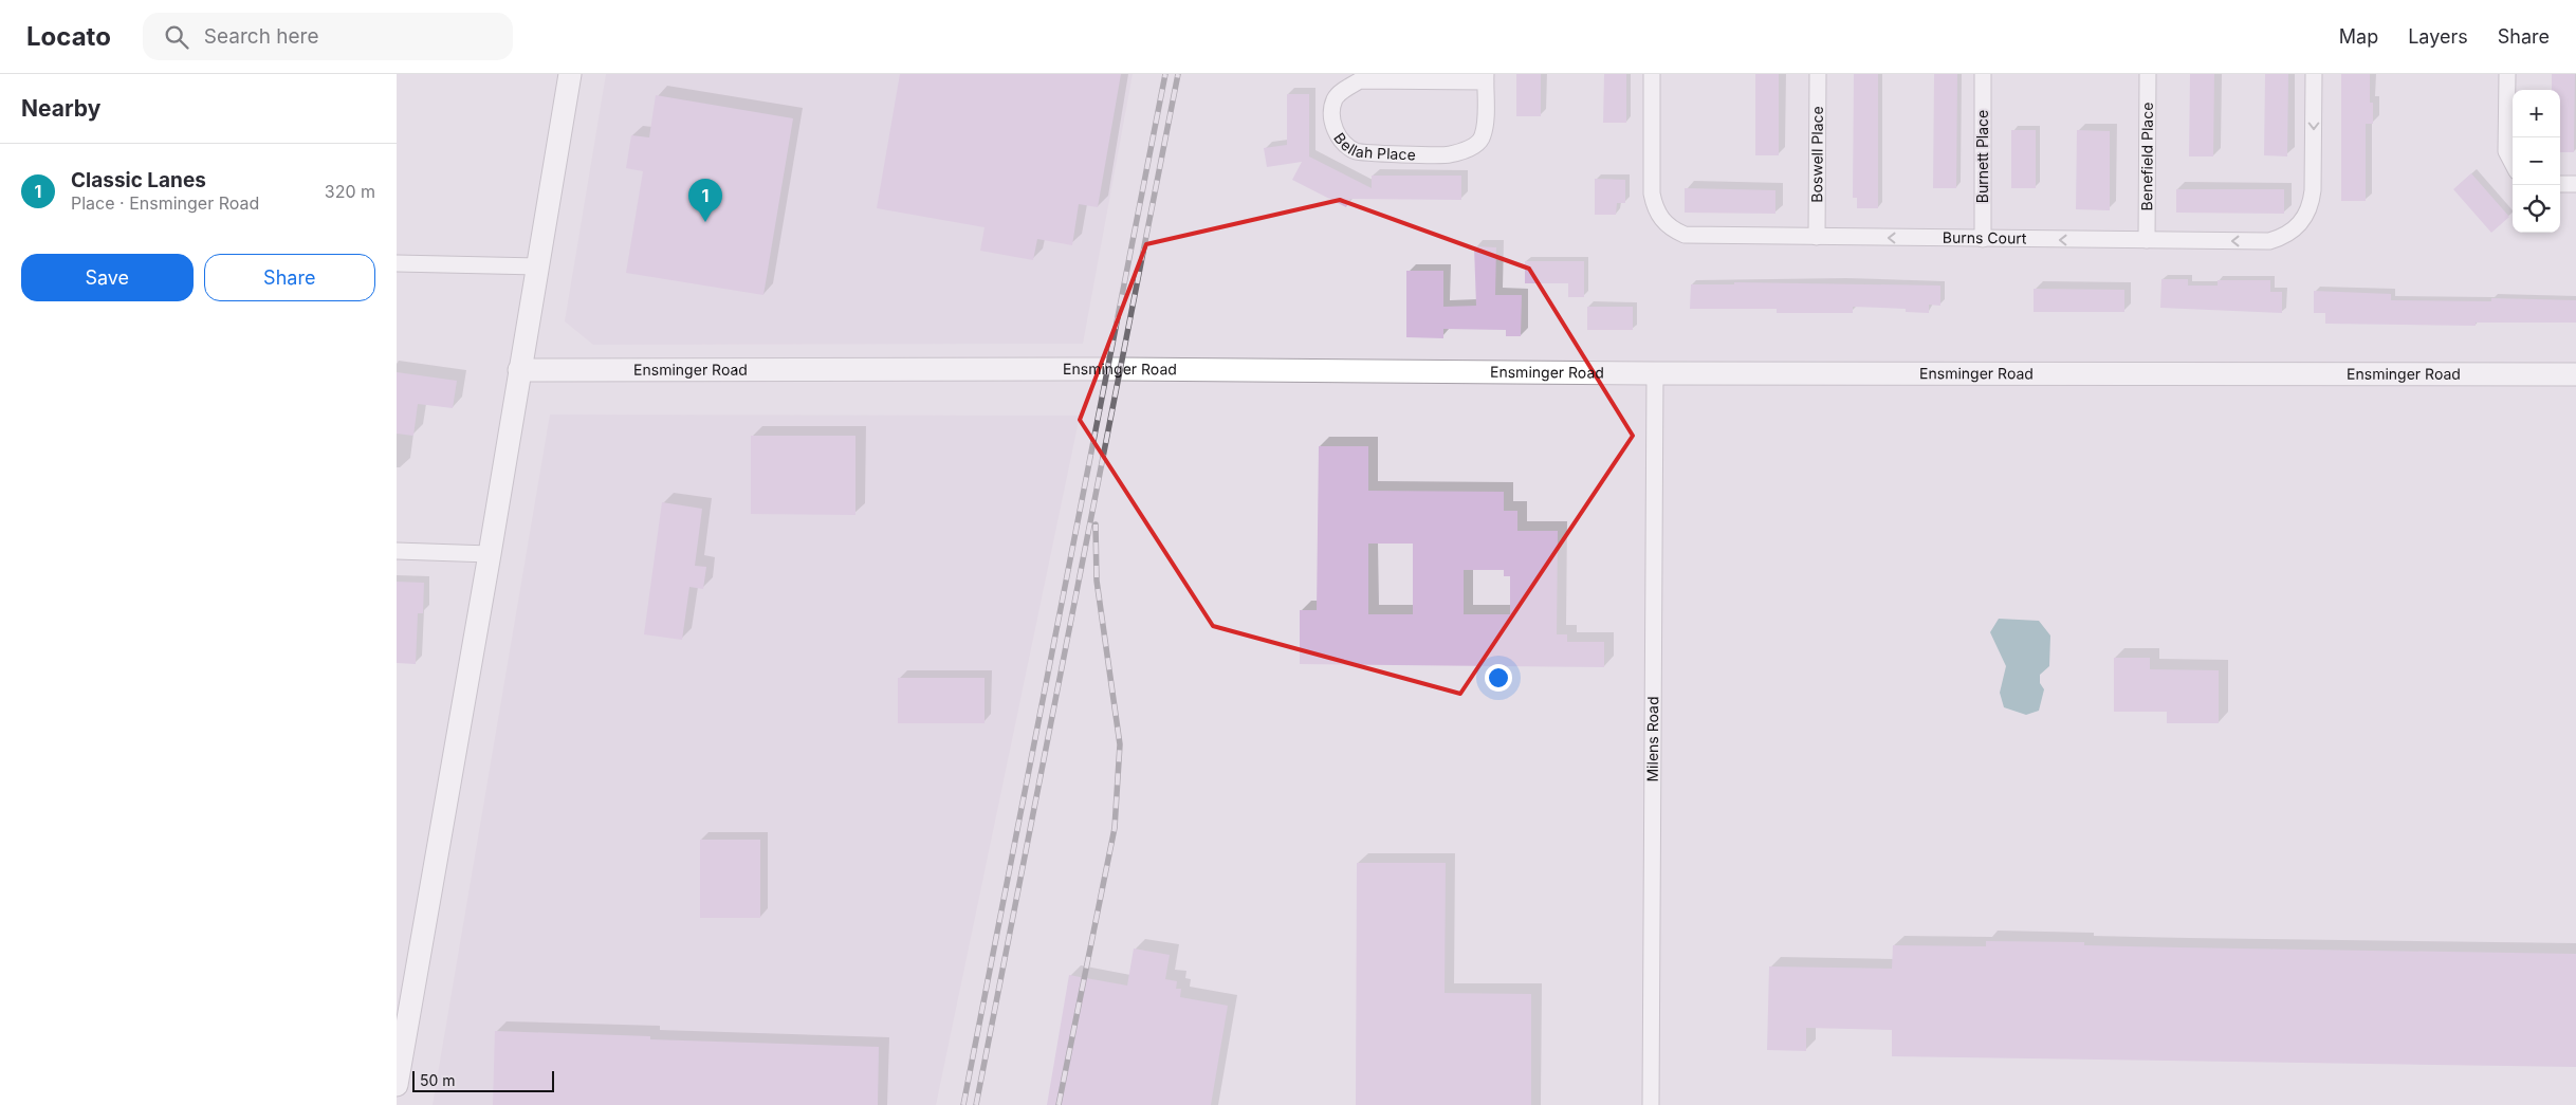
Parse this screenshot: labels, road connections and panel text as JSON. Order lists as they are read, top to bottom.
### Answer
{
  "streets": {
    "street": [
      "Bellah Place",
      "Boswell Place",
      "Burnett Place",
      "Benefield Place",
      "Burns Court",
      "Ensminger Road",
      "Milens Road"
    ]
  },
  "crossings": [
    ["Boswell Place", "Burns Court"],
    ["Burnett Place", "Burns Court"],
    ["Benefield Place", "Burns Court"],
    ["Ensminger Road", "Milens Road"]
  ],
  "one_way": ["Burns Court"],
  "scale_bar": "50 m",
  "page": {
    "header": "Locato",
    "search": "Search here",
    "nav": ["Map", "Layers", "Share"],
    "heading": "Nearby",
    "map_buttons": ["+", "−"],
    "list": [
      {
        "mark": "1",
        "name": "Classic Lanes",
        "note": "Place · Ensminger Road",
        "value": "320 m"
      }
    ],
    "pins": "1",
    "buttons": ["Save", "Share"],
    "scale": "50 m"
  }
}
